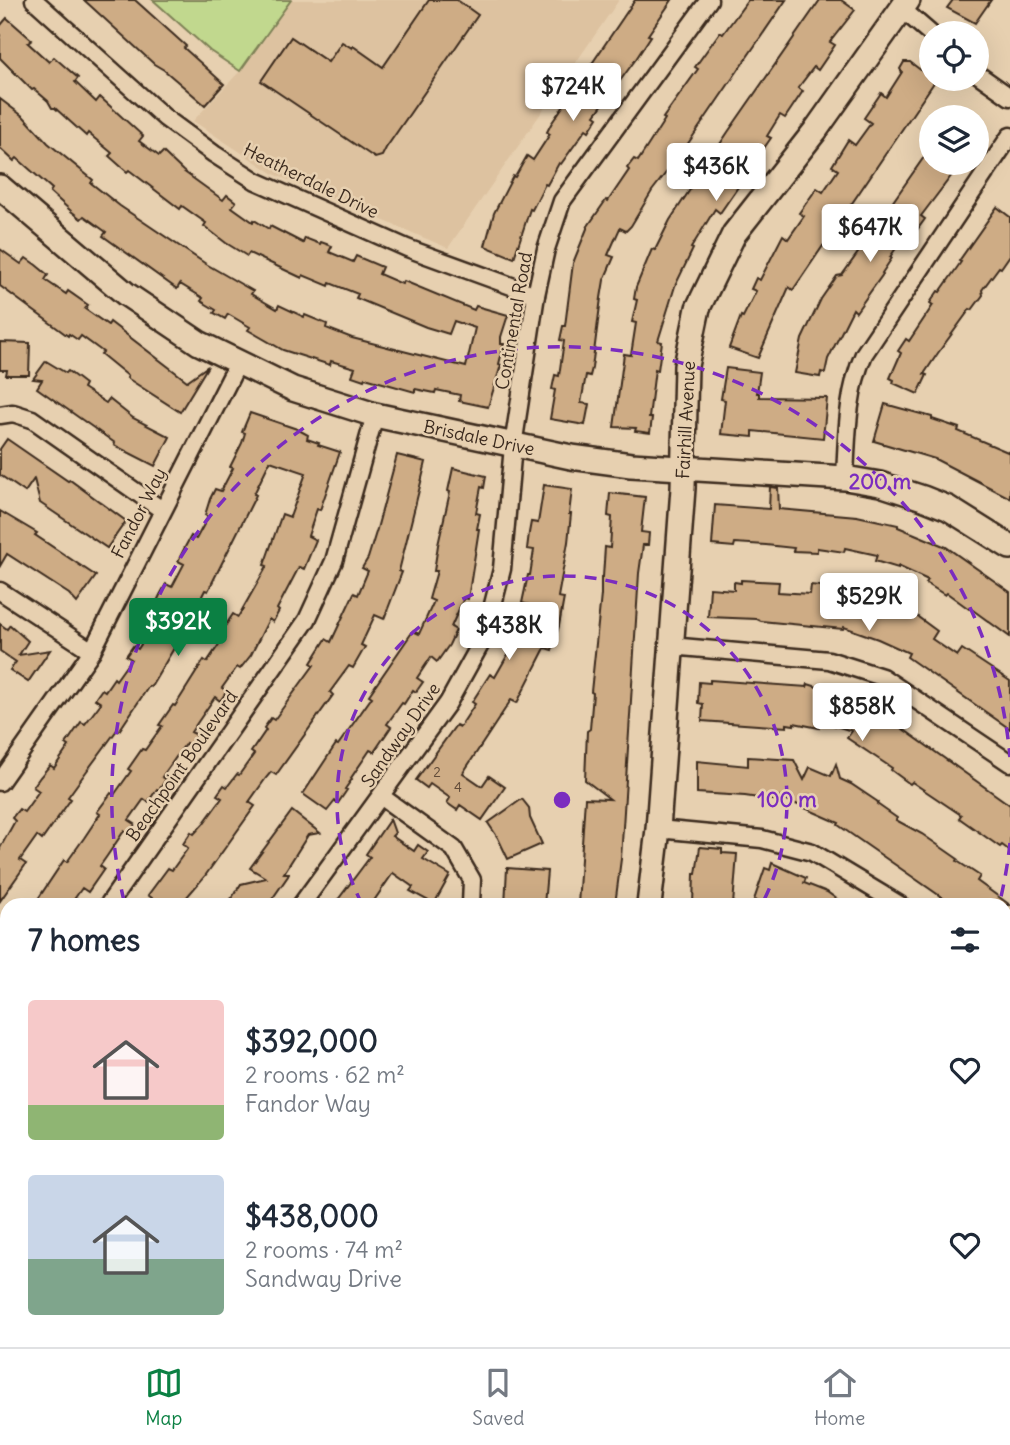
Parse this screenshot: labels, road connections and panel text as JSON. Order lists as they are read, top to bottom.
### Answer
{
  "streets": {
    "street": [
      "Heatherdale Drive",
      "Continental Road",
      "Fairhill Avenue",
      "Brisdale Drive",
      "Fandor Way",
      "Sandway Drive",
      "Beachpoint Boulevard"
    ]
  },
  "crossings": [
    ["Heatherdale Drive", "Continental Road"],
    ["Continental Road", "Brisdale Drive"],
    ["Continental Road", "Sandway Drive"],
    ["Fairhill Avenue", "Brisdale Drive"],
    ["Brisdale Drive", "Fandor Way"],
    ["Brisdale Drive", "Sandway Drive"],
    ["Brisdale Drive", "Beachpoint Boulevard"]
  ],
  "house_numbers": ["2", "4"],
  "page": {
    "price": [
      "$724K",
      "$436K",
      "$647K",
      "$529K",
      "$392K",
      "$438K",
      "$858K"
    ],
    "heading": "7 homes",
    "list": [
      {
        "name": "$392,000",
        "note": "2 rooms · 62 m² · Fandor Way"
      },
      {
        "name": "$438,000",
        "note": "2 rooms · 74 m² · Sandway Drive"
      }
    ],
    "tabs": ["Map", "Saved", "Home"]
  },
  "rings": ["200 m", "100 m"]
}
